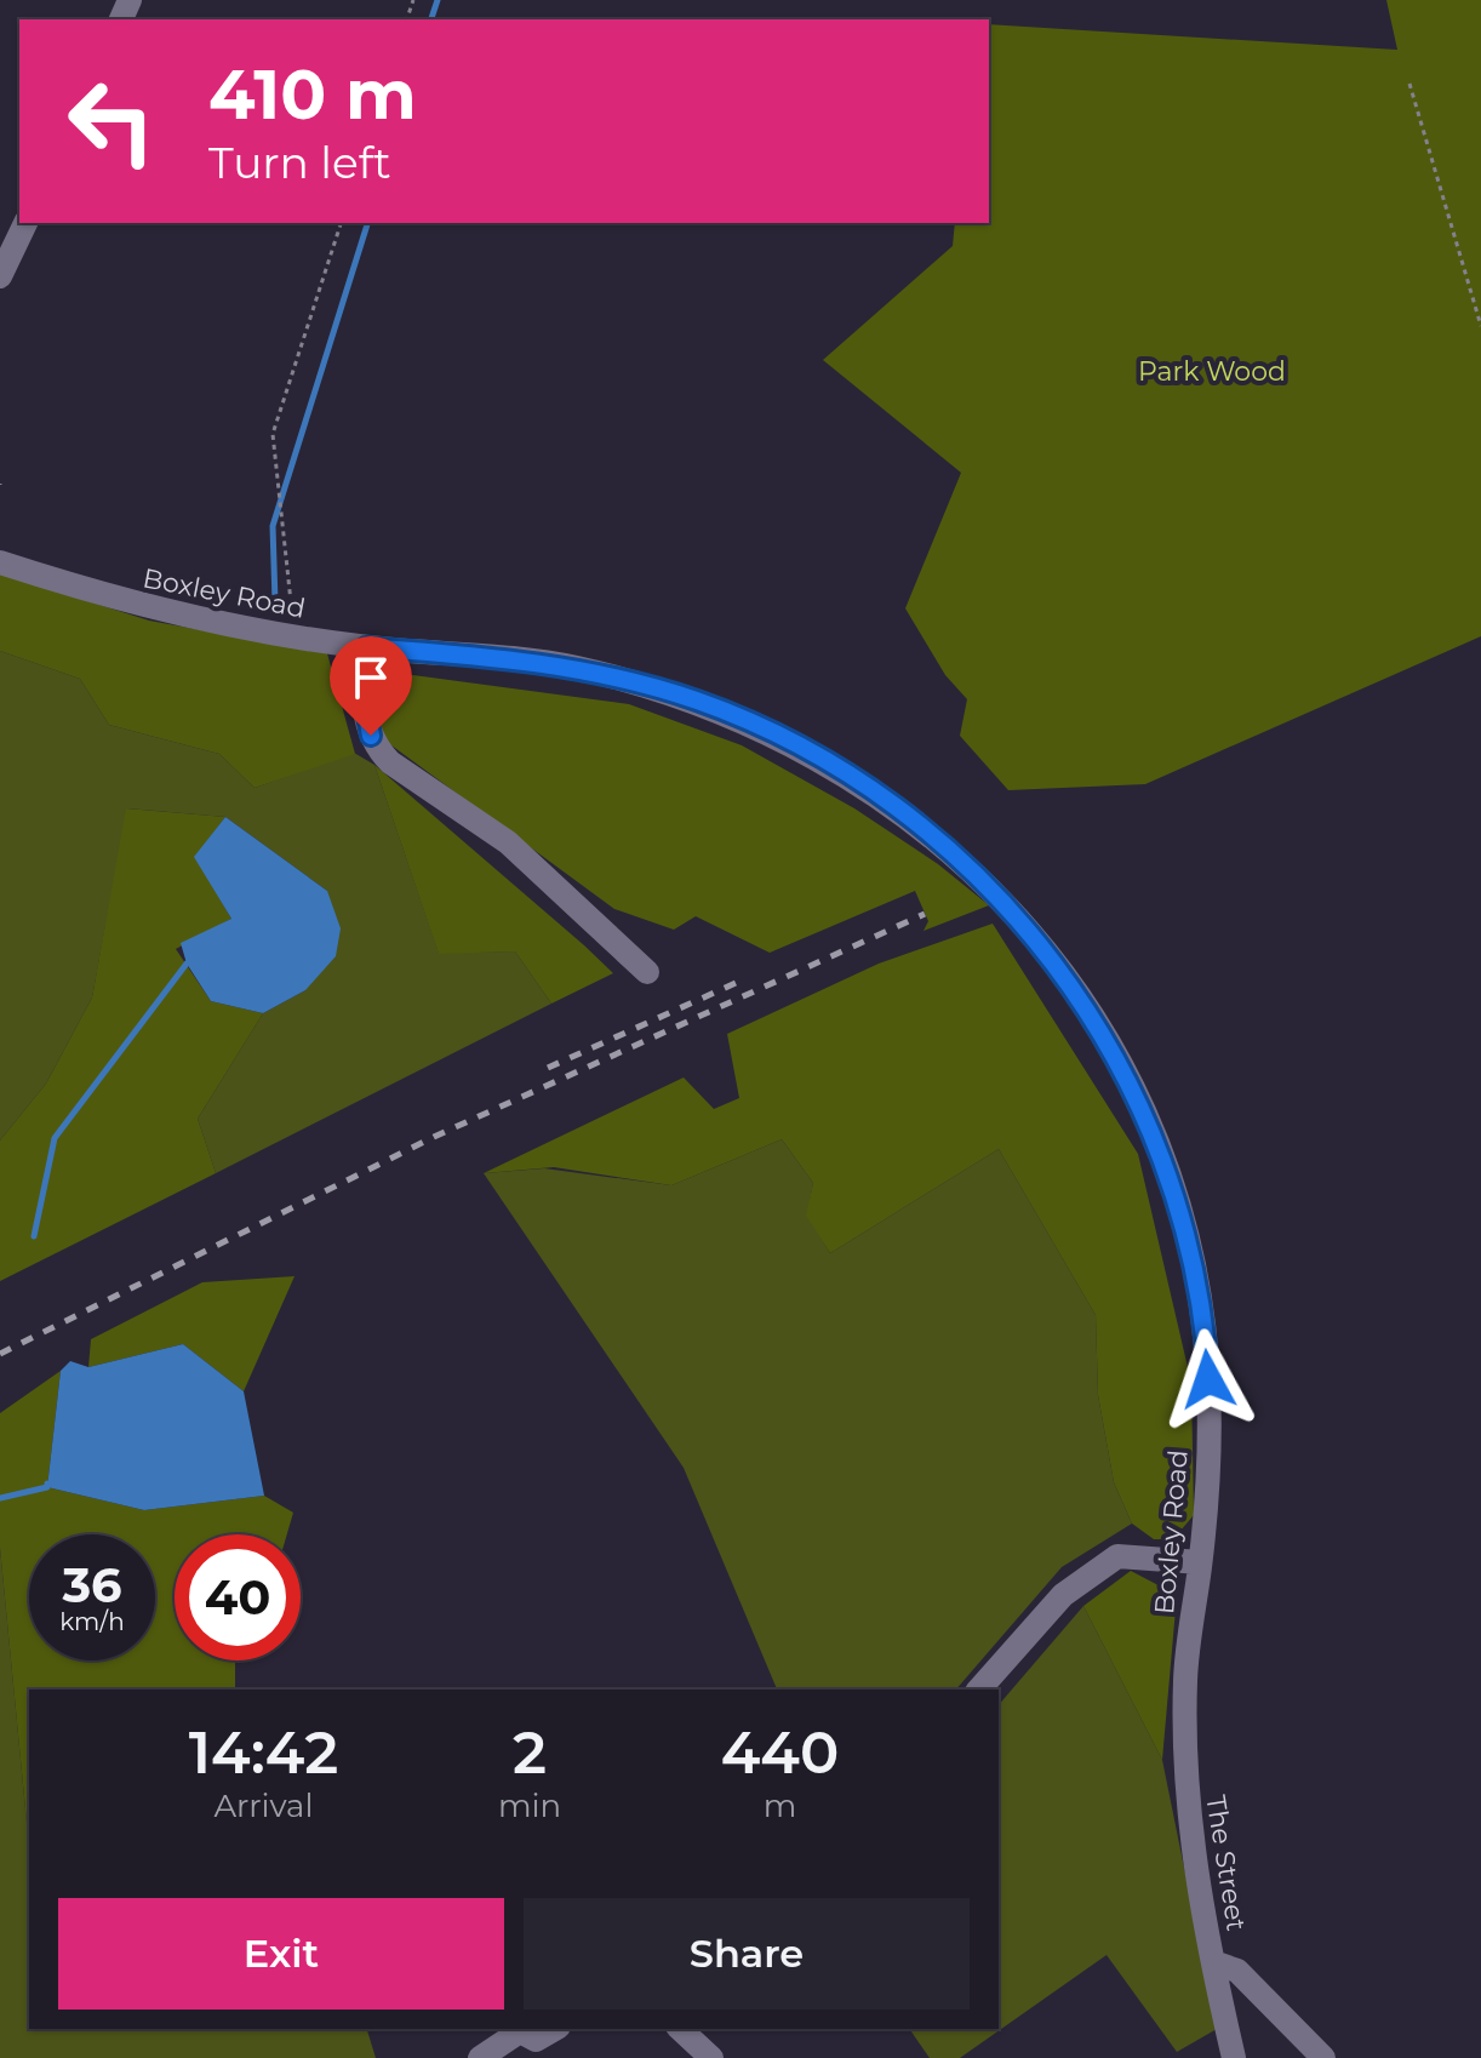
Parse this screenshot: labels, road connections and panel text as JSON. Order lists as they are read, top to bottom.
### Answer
{
  "streets": {
    "street": ["Boxley Road", "The Street"]
  },
  "crossings": [
    ["Boxley Road", "The Street"]
  ],
  "parks": ["Park Wood"],
  "page": {
    "turn": ["410 m", "Turn left"],
    "speed": "36 km/h",
    "limit": "40",
    "eta": [
      "14:42",
      "Arrival",
      "2",
      "min",
      "440",
      "m"
    ],
    "buttons": ["Exit", "Share"]
  }
}
